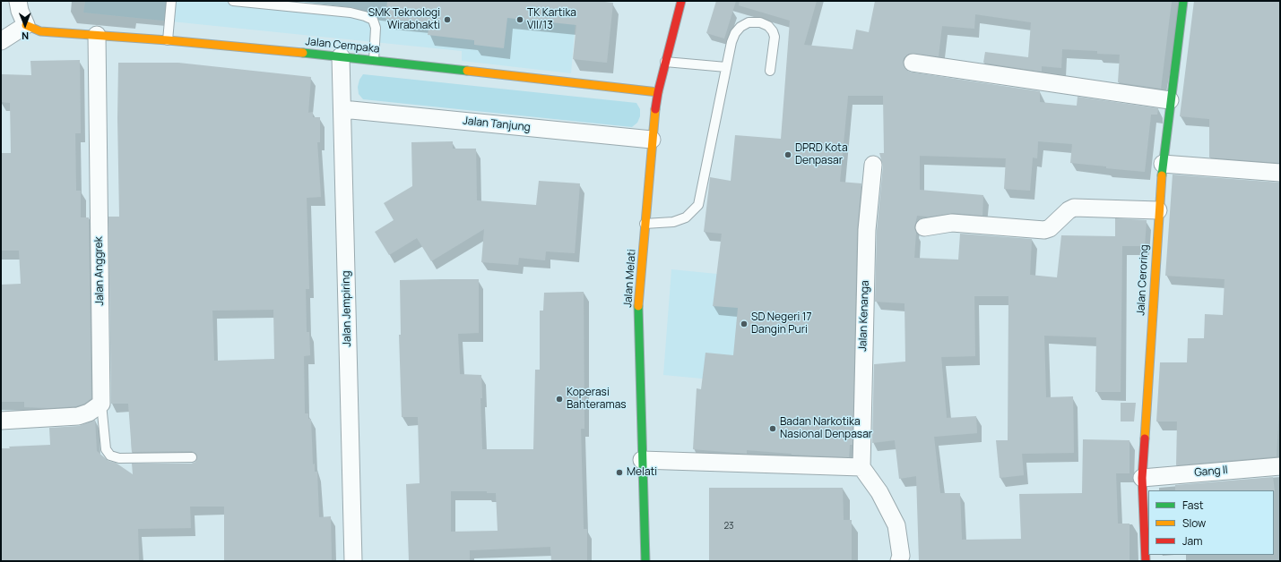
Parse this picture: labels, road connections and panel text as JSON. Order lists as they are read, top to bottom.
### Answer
{
  "streets": {
    "street": [
      "Jalan Cempaka",
      "Jalan Tanjung",
      "Jalan Anggrek",
      "Jalan Melati",
      "Jalan Ceroring",
      "Jalan Jempiring",
      "Jalan Kenanga",
      "Gang II"
    ]
  },
  "crossings": [
    ["Jalan Cempaka", "Jalan Anggrek"],
    ["Jalan Cempaka", "Jalan Melati"],
    ["Jalan Cempaka", "Jalan Jempiring"],
    ["Jalan Tanjung", "Jalan Melati"],
    ["Jalan Tanjung", "Jalan Jempiring"],
    ["Jalan Ceroring", "Gang II"]
  ],
  "places": [
    "SMK Teknologi Wirabhakti",
    "TK Kartika VII/13",
    "DPRD Kota Denpasar",
    "SD Negeri 17 Dangin Puri",
    "Koperasi Bahteramas",
    "Badan Narkotika Nasional Denpasar",
    "Melati"
  ],
  "house_numbers": ["23"],
  "legend": ["Fast", "Slow", "Jam"],
  "north": "bottom"
}
